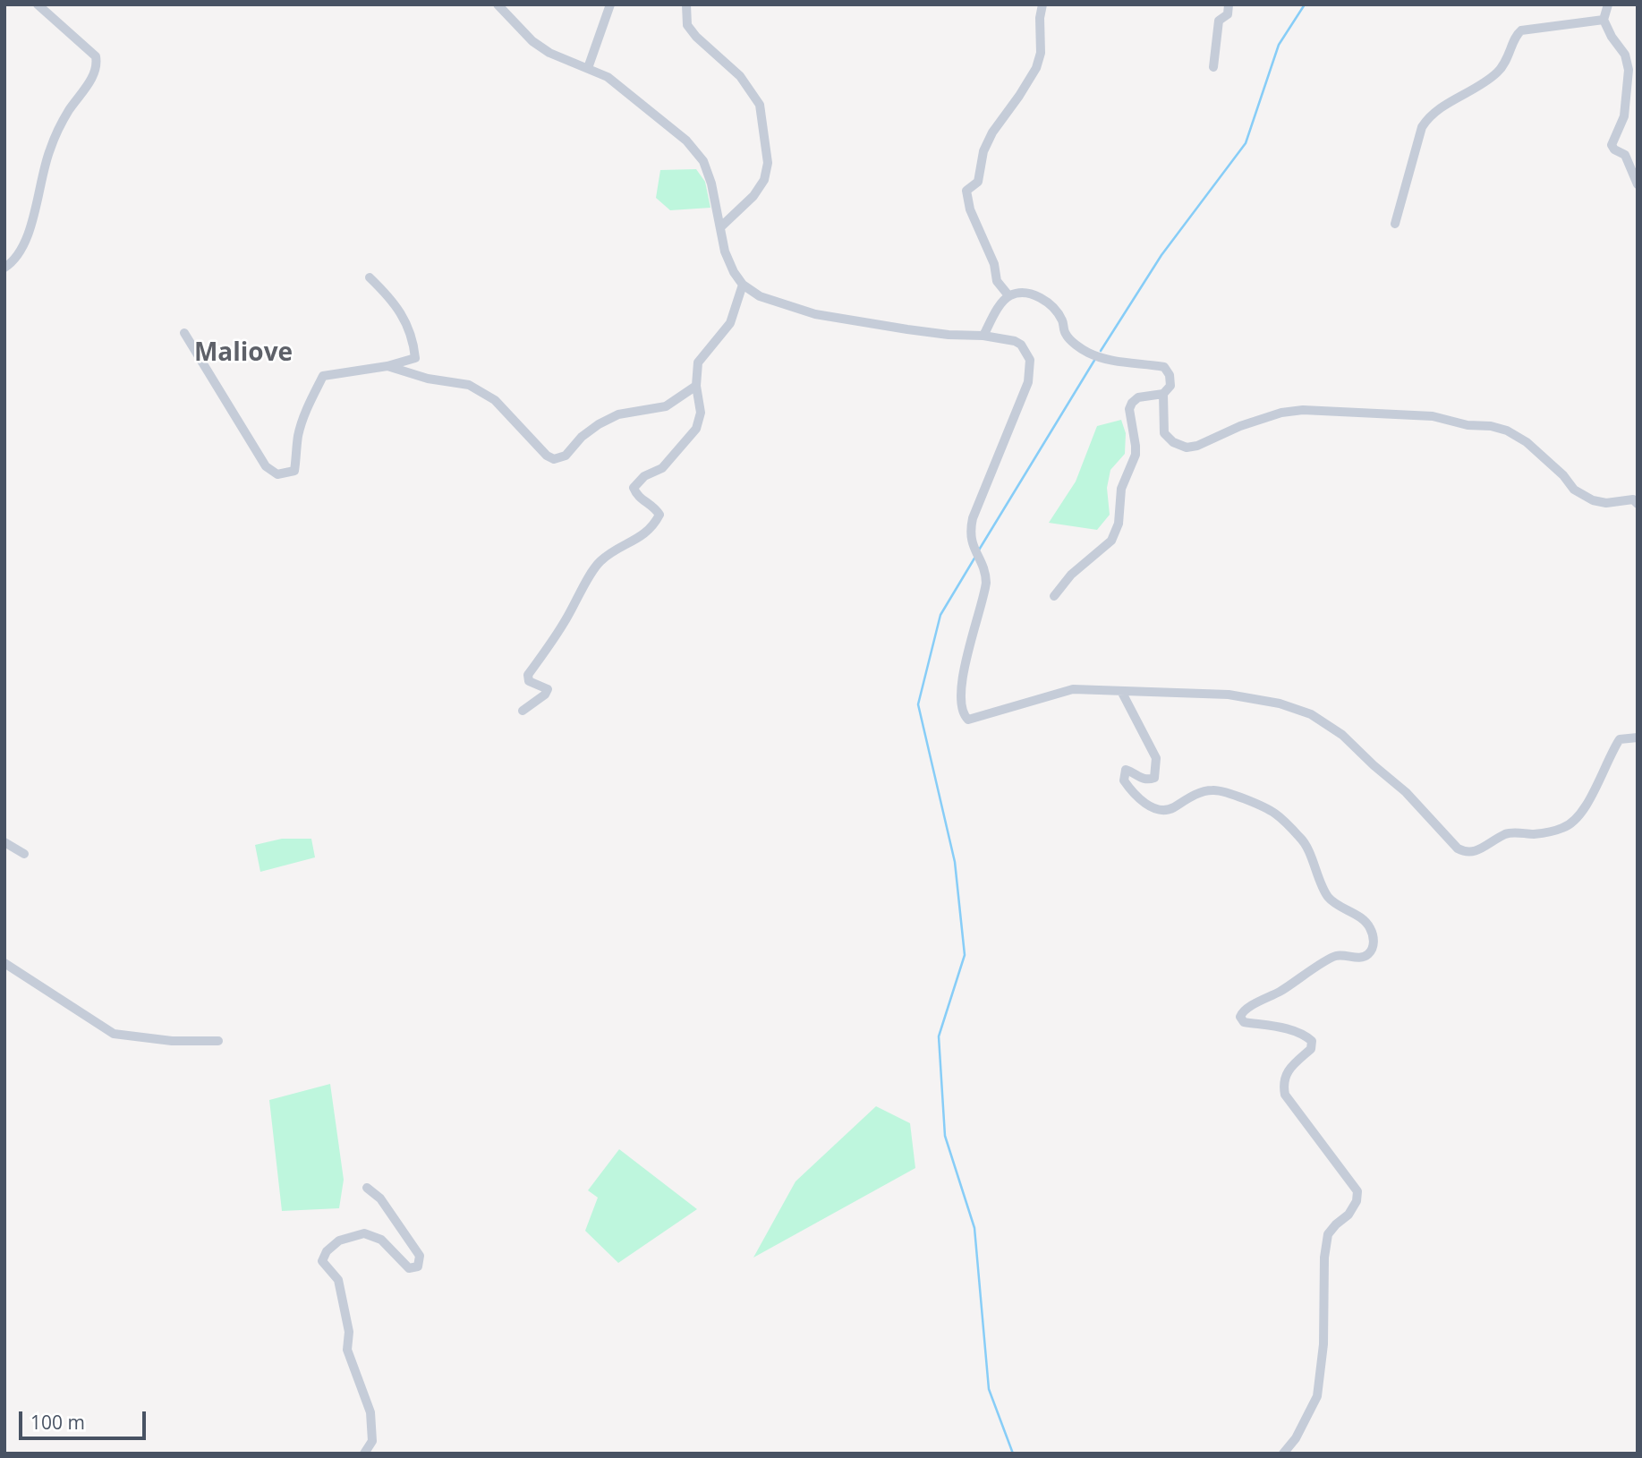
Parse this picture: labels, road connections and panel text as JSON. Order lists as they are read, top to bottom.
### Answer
{
  "districts": ["Maliove"],
  "scale_bar": "100 m"
}
